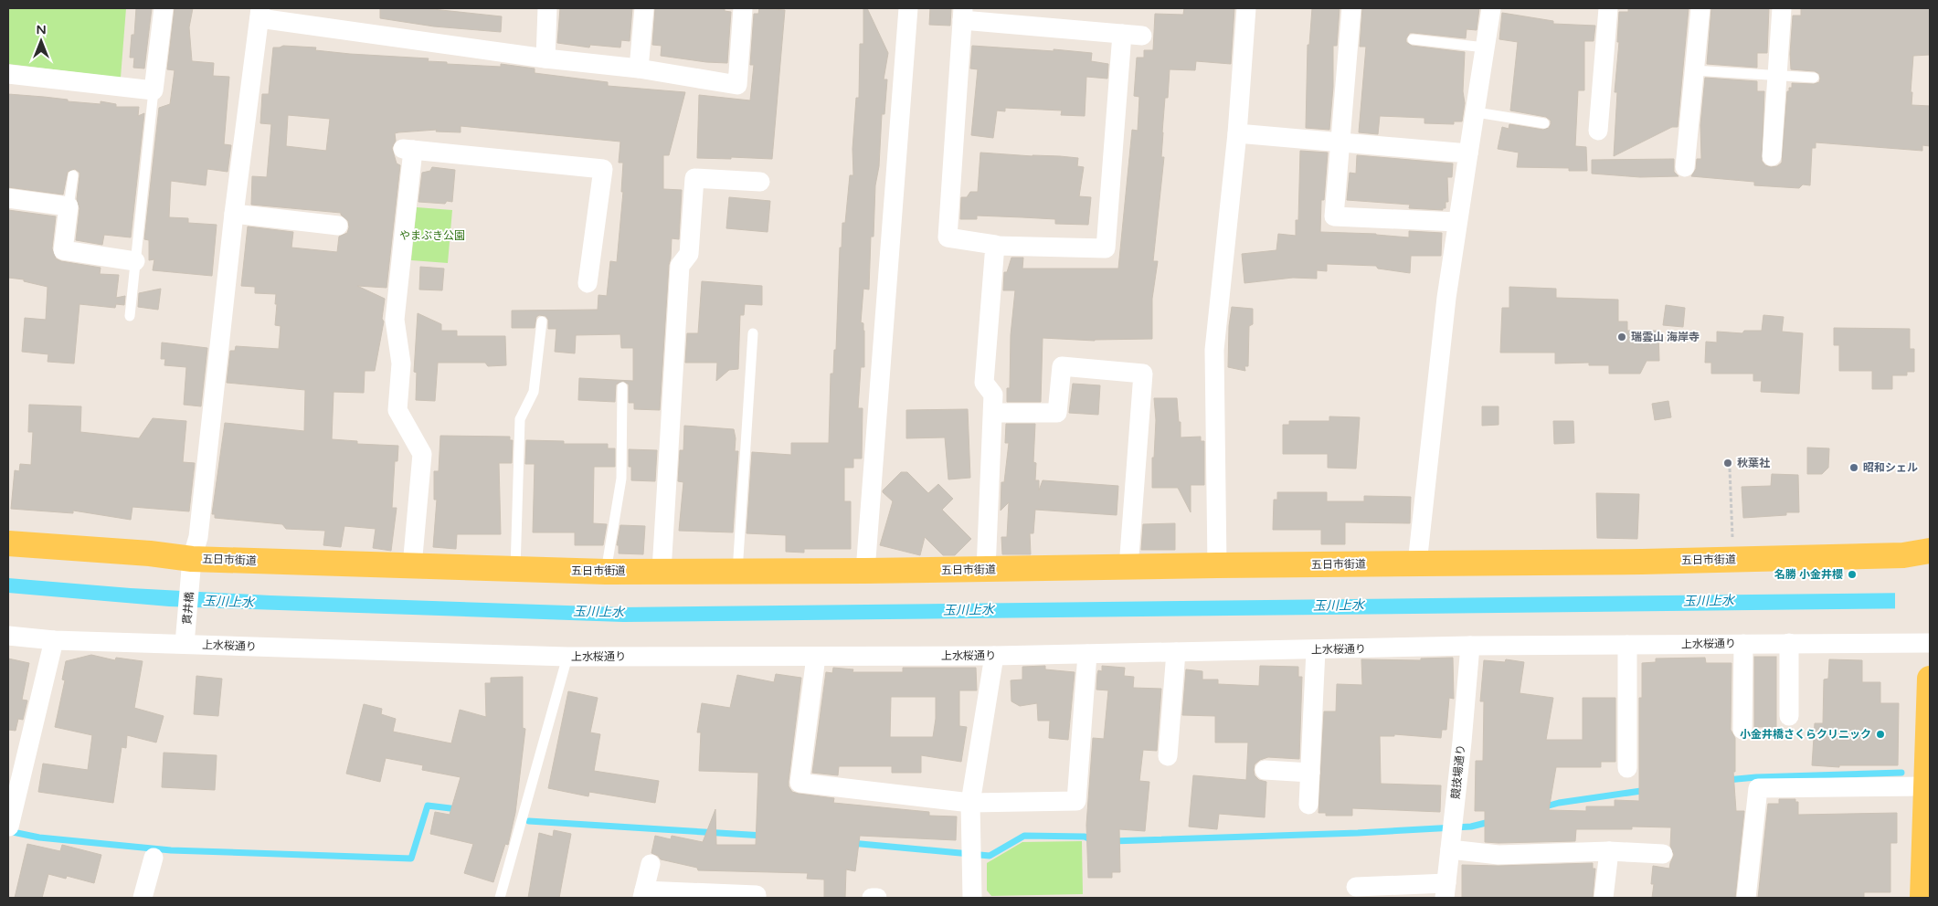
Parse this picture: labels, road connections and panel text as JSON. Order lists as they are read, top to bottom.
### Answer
{
  "streets": {
    "main road": ["五日市街道"],
    "street": ["貫井橋", "上水桜通り", "競技場通り"]
  },
  "crossings": [
    ["五日市街道", "貫井橋"],
    ["貫井橋", "上水桜通り"],
    ["上水桜通り", "競技場通り"]
  ],
  "water": ["玉川上水"],
  "parks": ["やまぶき公園"],
  "places": [
    "瑞雲山 海岸寺",
    "秋葉社",
    "昭和シェル",
    "名勝 小金井櫻",
    "小金井橋さくらクリニック"
  ],
  "north": "top"
}
